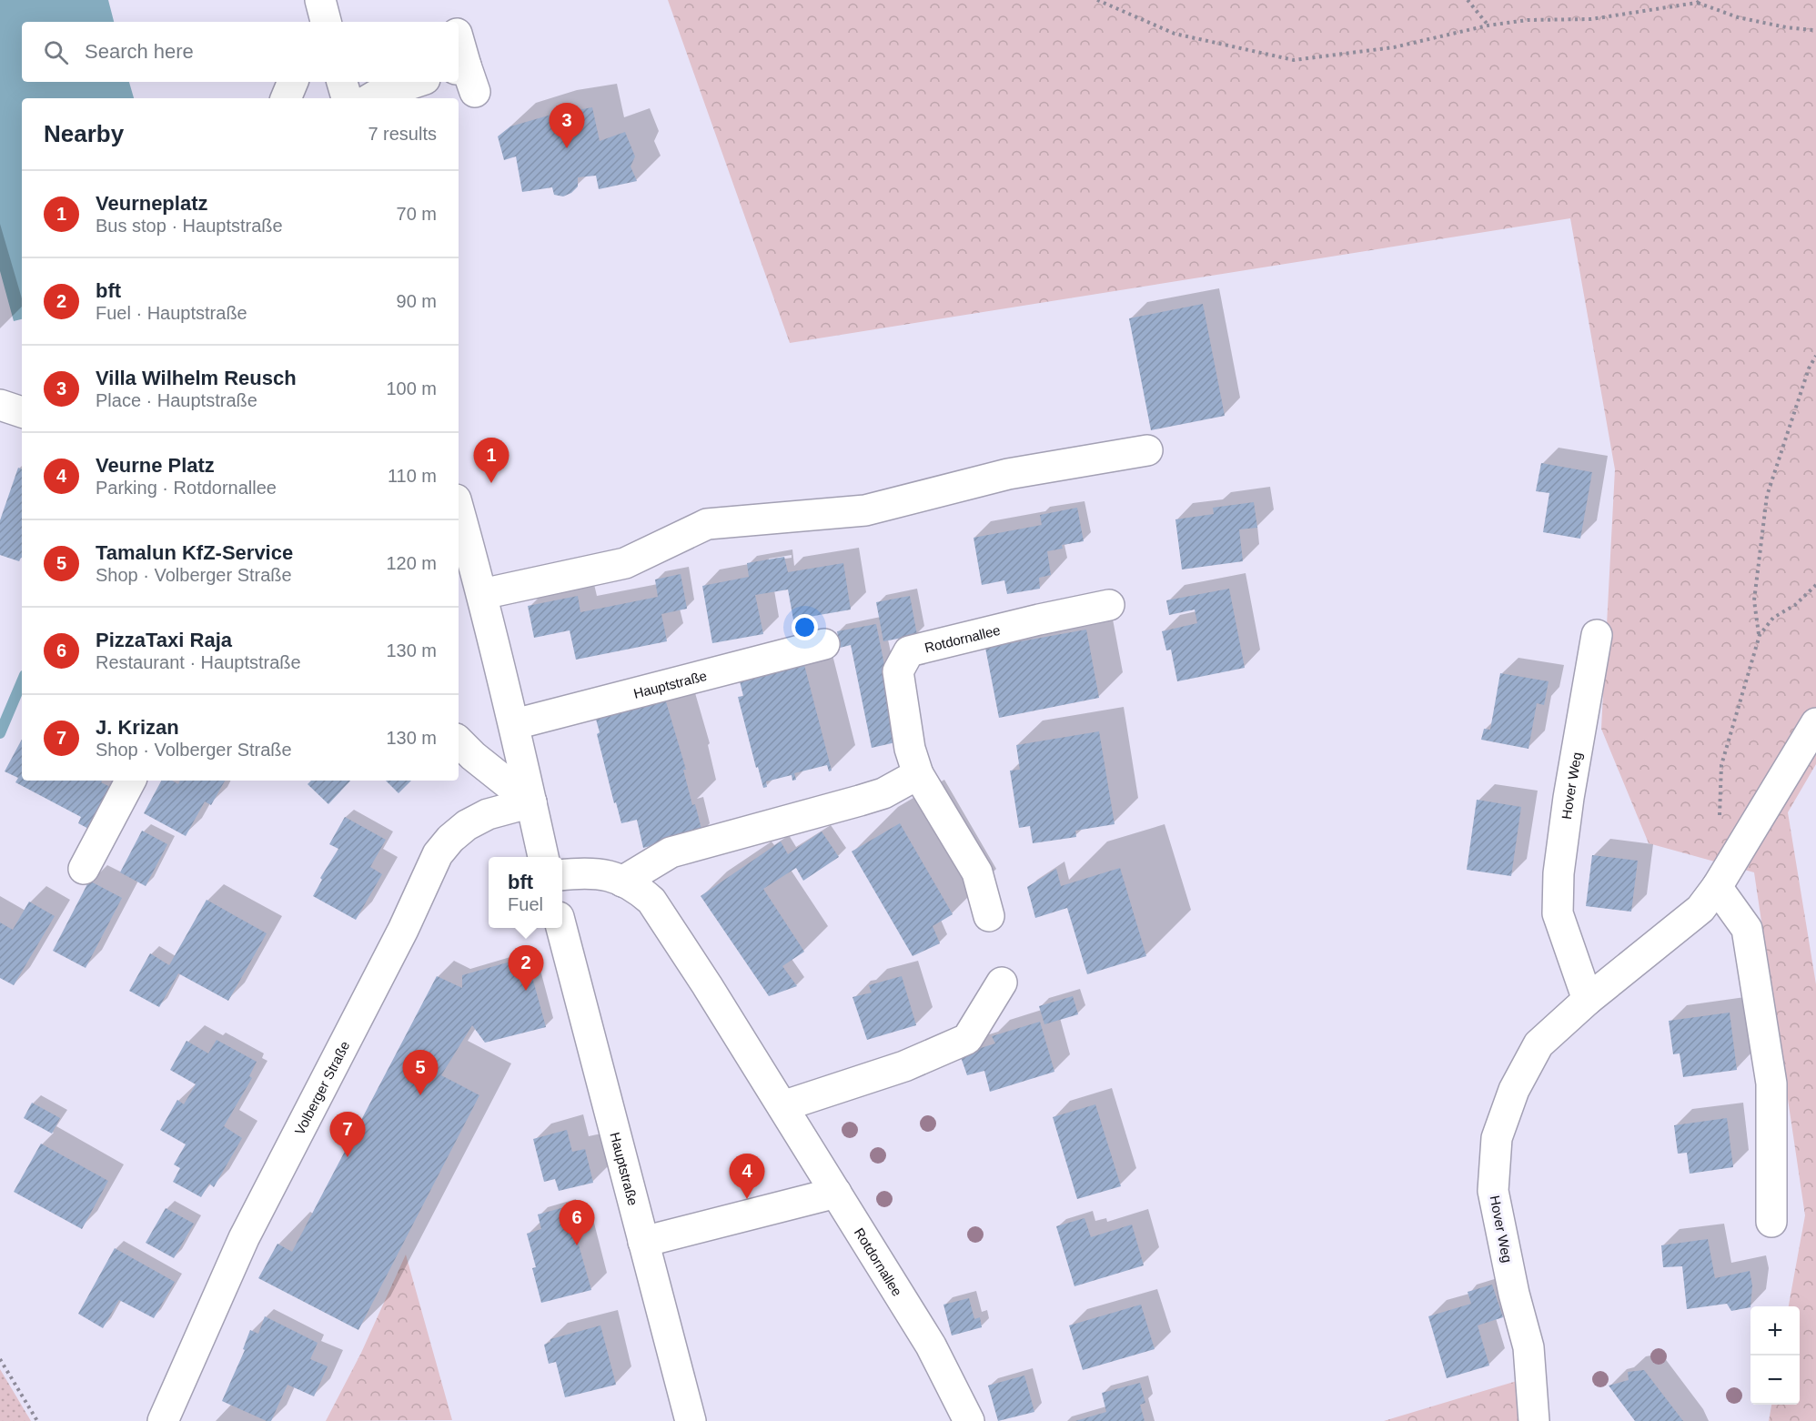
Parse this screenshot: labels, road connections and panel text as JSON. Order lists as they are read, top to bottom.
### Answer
{
  "streets": {
    "street": [
      "Rotdornallee",
      "Hauptstraße",
      "Hover Weg",
      "Volberger Straße"
    ]
  },
  "page": {
    "search": "Search here",
    "heading": ["Nearby", "7 results"],
    "pins": [
      "3",
      "1",
      "2",
      "5",
      "7",
      "4",
      "6"
    ],
    "list": [
      {
        "mark": "1",
        "name": "Veurneplatz",
        "note": "Bus stop · Hauptstraße",
        "value": "70 m"
      },
      {
        "mark": "2",
        "name": "bft",
        "note": "Fuel · Hauptstraße",
        "value": "90 m"
      },
      {
        "mark": "3",
        "name": "Villa Wilhelm Reusch",
        "note": "Place · Hauptstraße",
        "value": "100 m"
      },
      {
        "mark": "4",
        "name": "Veurne Platz",
        "note": "Parking · Rotdornallee",
        "value": "110 m"
      },
      {
        "mark": "5",
        "name": "Tamalun KfZ-Service",
        "note": "Shop · Volberger Straße",
        "value": "120 m"
      },
      {
        "mark": "6",
        "name": "PizzaTaxi Raja",
        "note": "Restaurant · Hauptstraße",
        "value": "130 m"
      },
      {
        "mark": "7",
        "name": "J. Krizan",
        "note": "Shop · Volberger Straße",
        "value": "130 m"
      }
    ],
    "popup": ["bft", "Fuel"],
    "map_buttons": ["+", "−"]
  }
}
